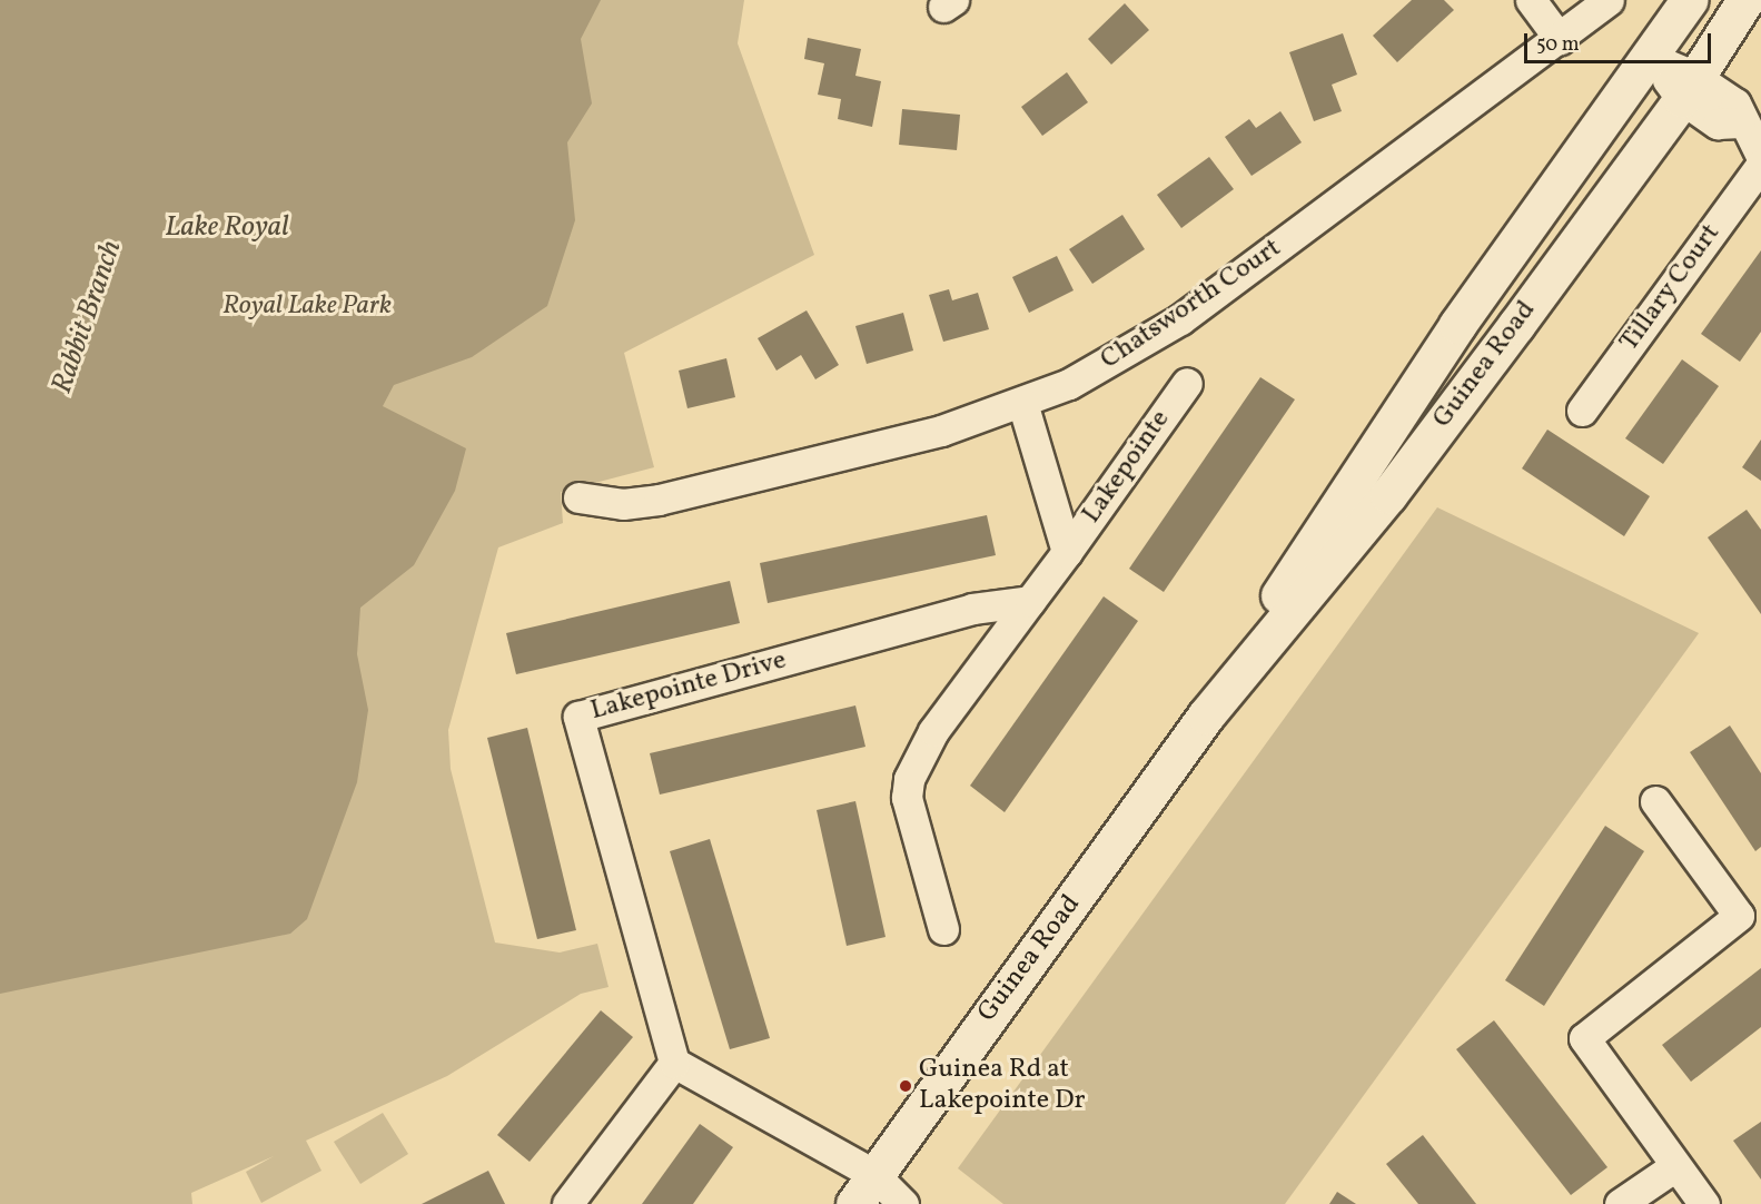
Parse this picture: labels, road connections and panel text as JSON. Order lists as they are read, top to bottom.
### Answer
{
  "streets": {
    "main road": ["Guinea Road"],
    "street": [
      "Tillary Court",
      "Chatsworth Court",
      "Lakepointe",
      "Lakepointe Drive"
    ]
  },
  "water": ["Lake Royal", "Rabbit Branch"],
  "parks": ["Royal Lake Park"],
  "places": ["Guinea Rd at Lakepointe Dr"],
  "scale_bar": "50 m"
}
